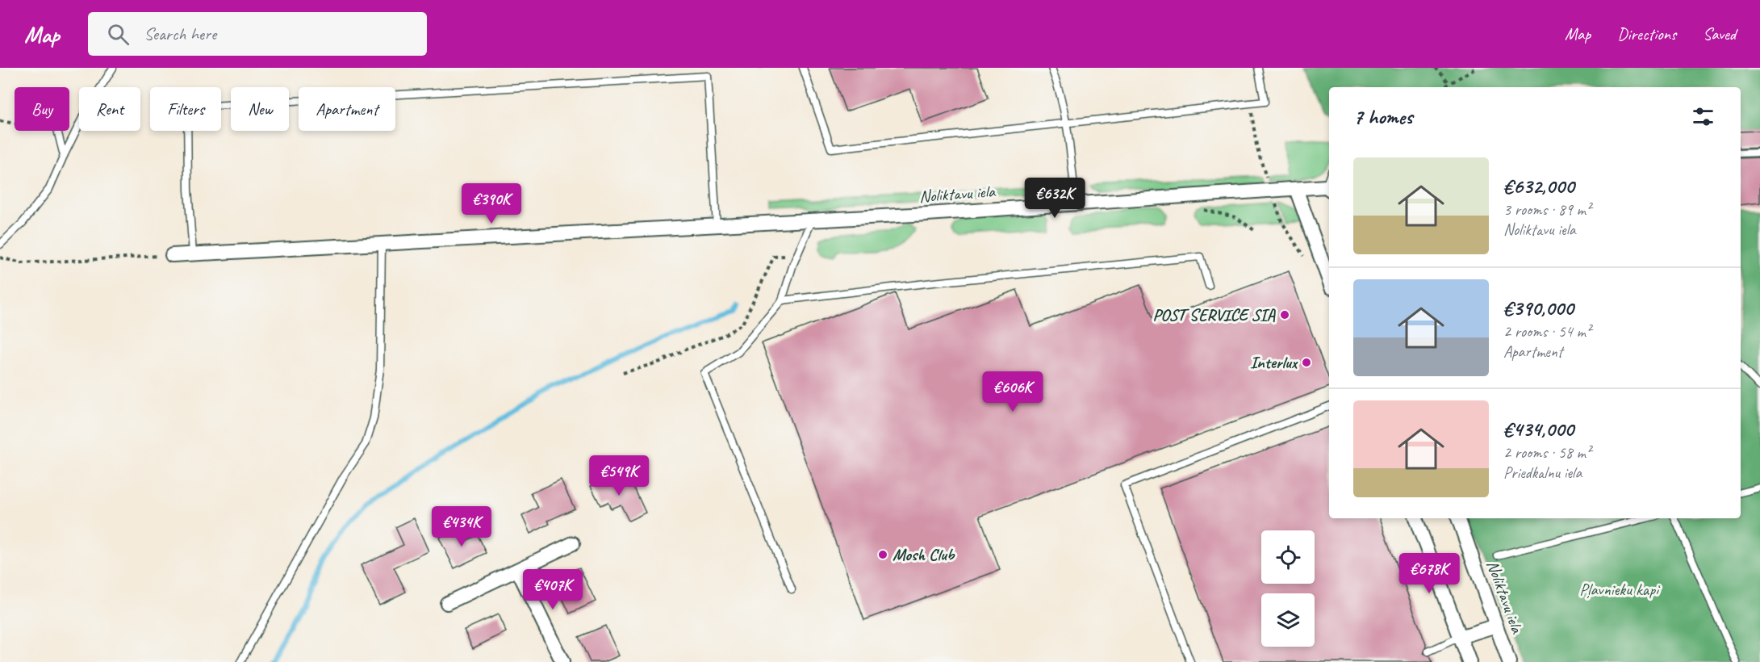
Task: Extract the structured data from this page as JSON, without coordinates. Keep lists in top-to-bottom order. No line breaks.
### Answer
{"streets":{"street":["Noliktavu iela"]},"parks":["Pļavnieku kapi"],"places":["POST SERVICE SIA","Interlux","Mosh Club"],"page":{"header":"Map","search":"Search here","nav":["Map","Directions","Saved"],"chip":["Buy","Rent","Filters","New","Apartment"],"heading":"7 homes","list":[{"name":"€632,000","note":"3 rooms · 89 m² · Noliktavu iela"},{"name":"€390,000","note":"2 rooms · 54 m² · Apartment"},{"name":"€434,000","note":"2 rooms · 58 m² · Priedkalnu iela"}],"price":["€632K","€390K","€606K","€549K","€434K","€678K","€407K"]}}
